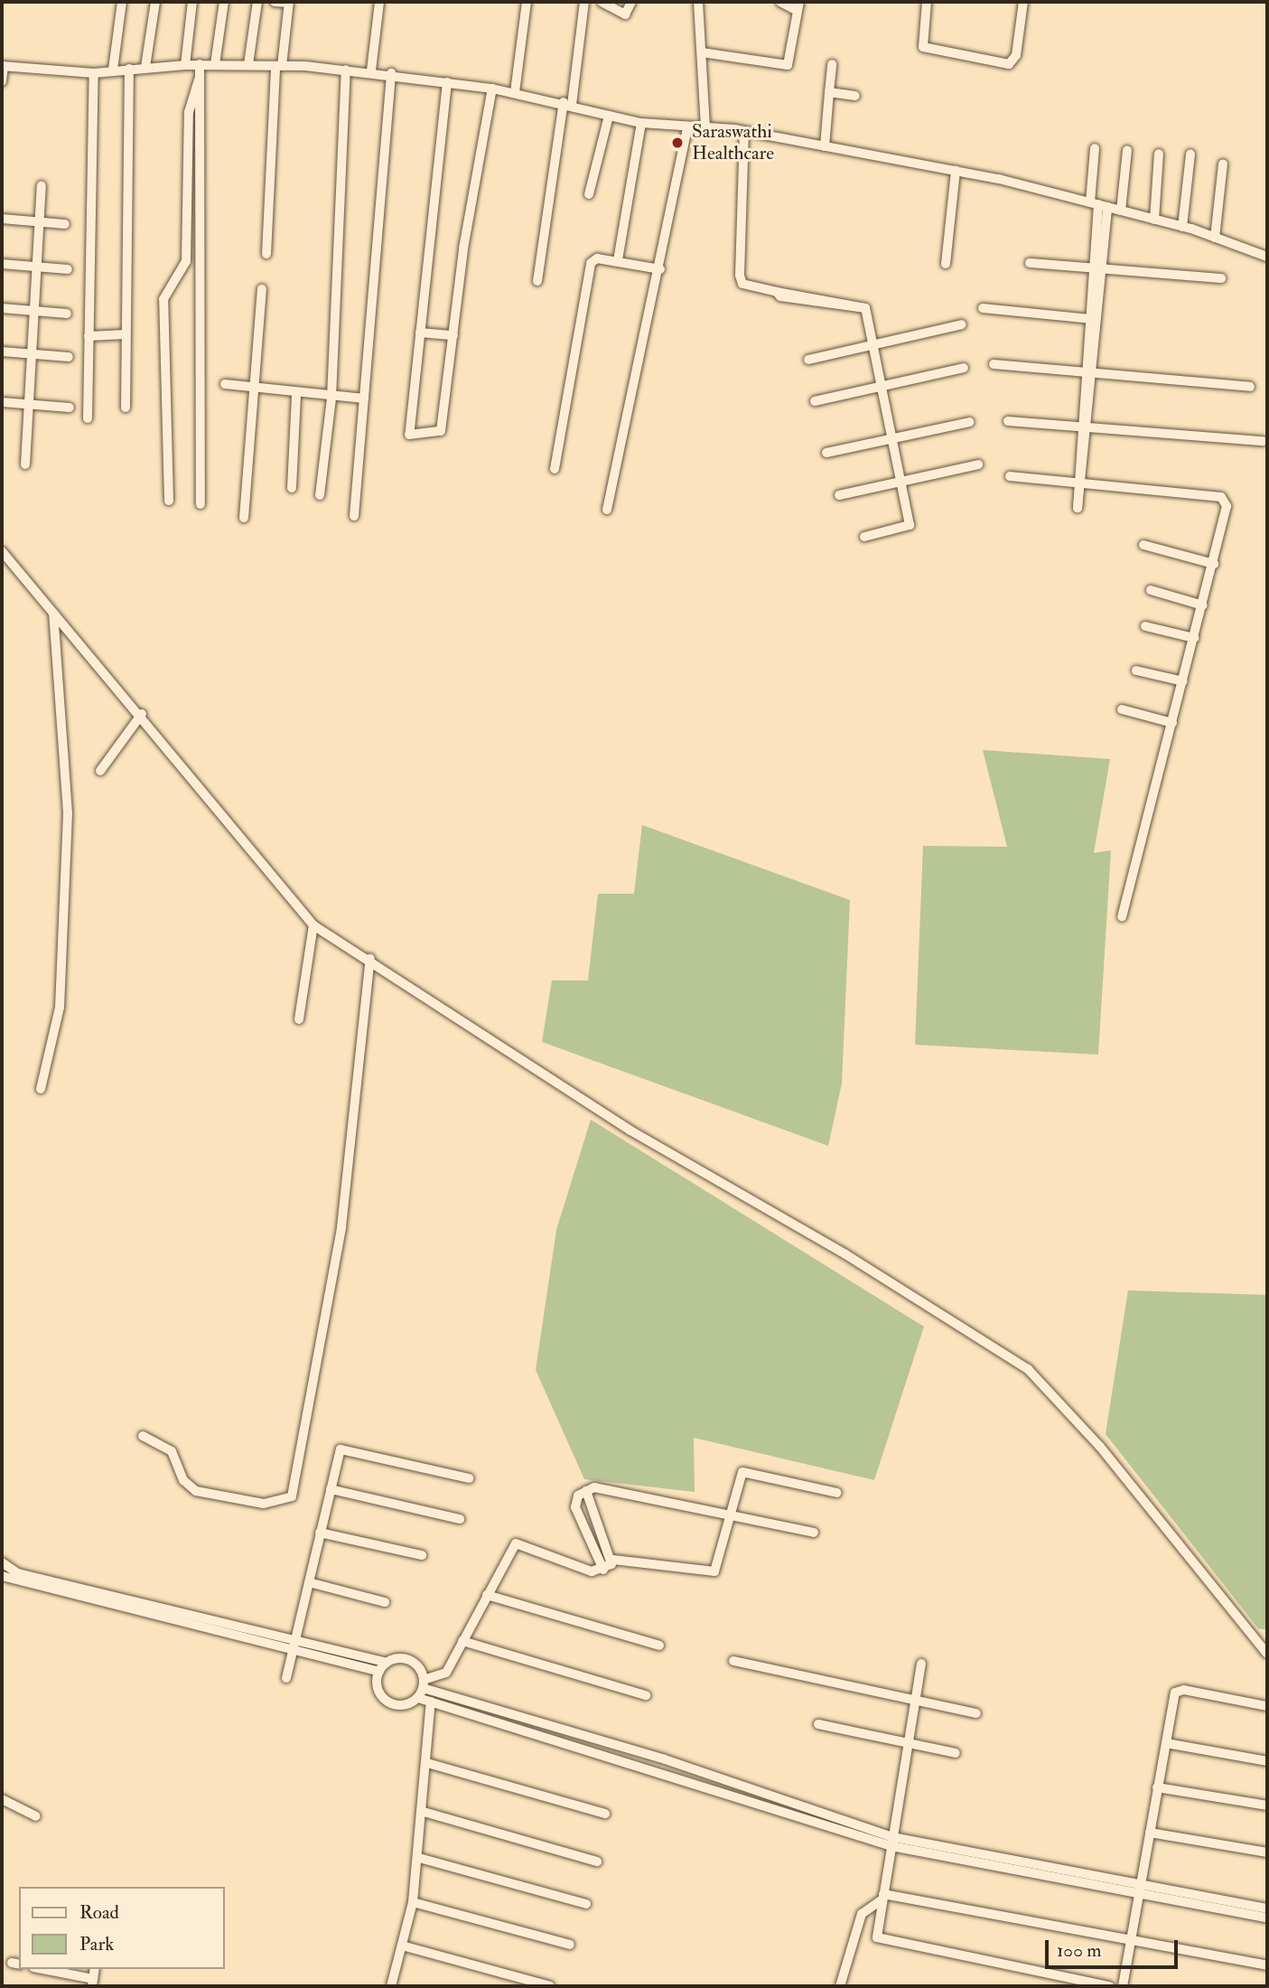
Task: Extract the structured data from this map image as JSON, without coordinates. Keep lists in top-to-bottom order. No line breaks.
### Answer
{"places":["Saraswathi Healthcare"],"legend":["Road","Park"],"scale_bar":"100 m"}
